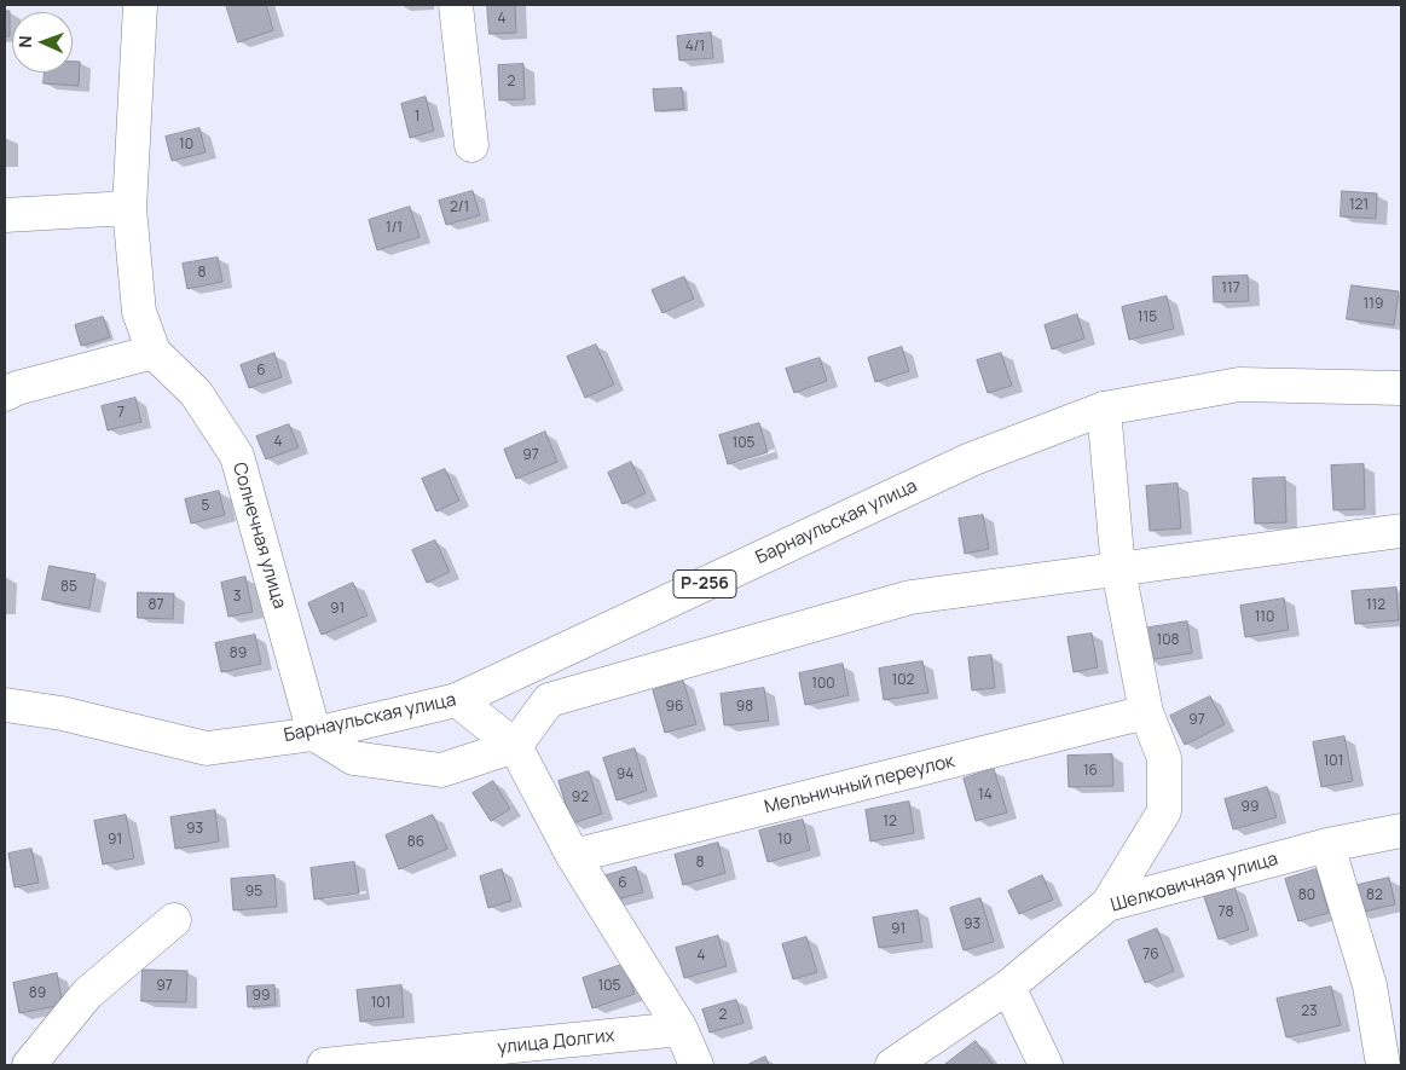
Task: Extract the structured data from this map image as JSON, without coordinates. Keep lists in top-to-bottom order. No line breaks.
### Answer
{"streets":{"street":["Барнаульская улица","Солнечная улица","Р-256","Мельничный переулок","Шелковичная улица","улица Долгих"]},"crossings":[["Барнаульская улица","Солнечная улица"]],"house_numbers":["4","4/1","2","1","10","121","2/1","1/1","8","117","119","115","6","7","4","105","97","5","85","3","87","112","91","110","108","89","102","100","96","98","97","101","16","94","14","92","99","12","93","91","10","86","8","6","95","80","82","78","93","91","76","4","97","105","89","99","101","23","2"],"north":"left"}
